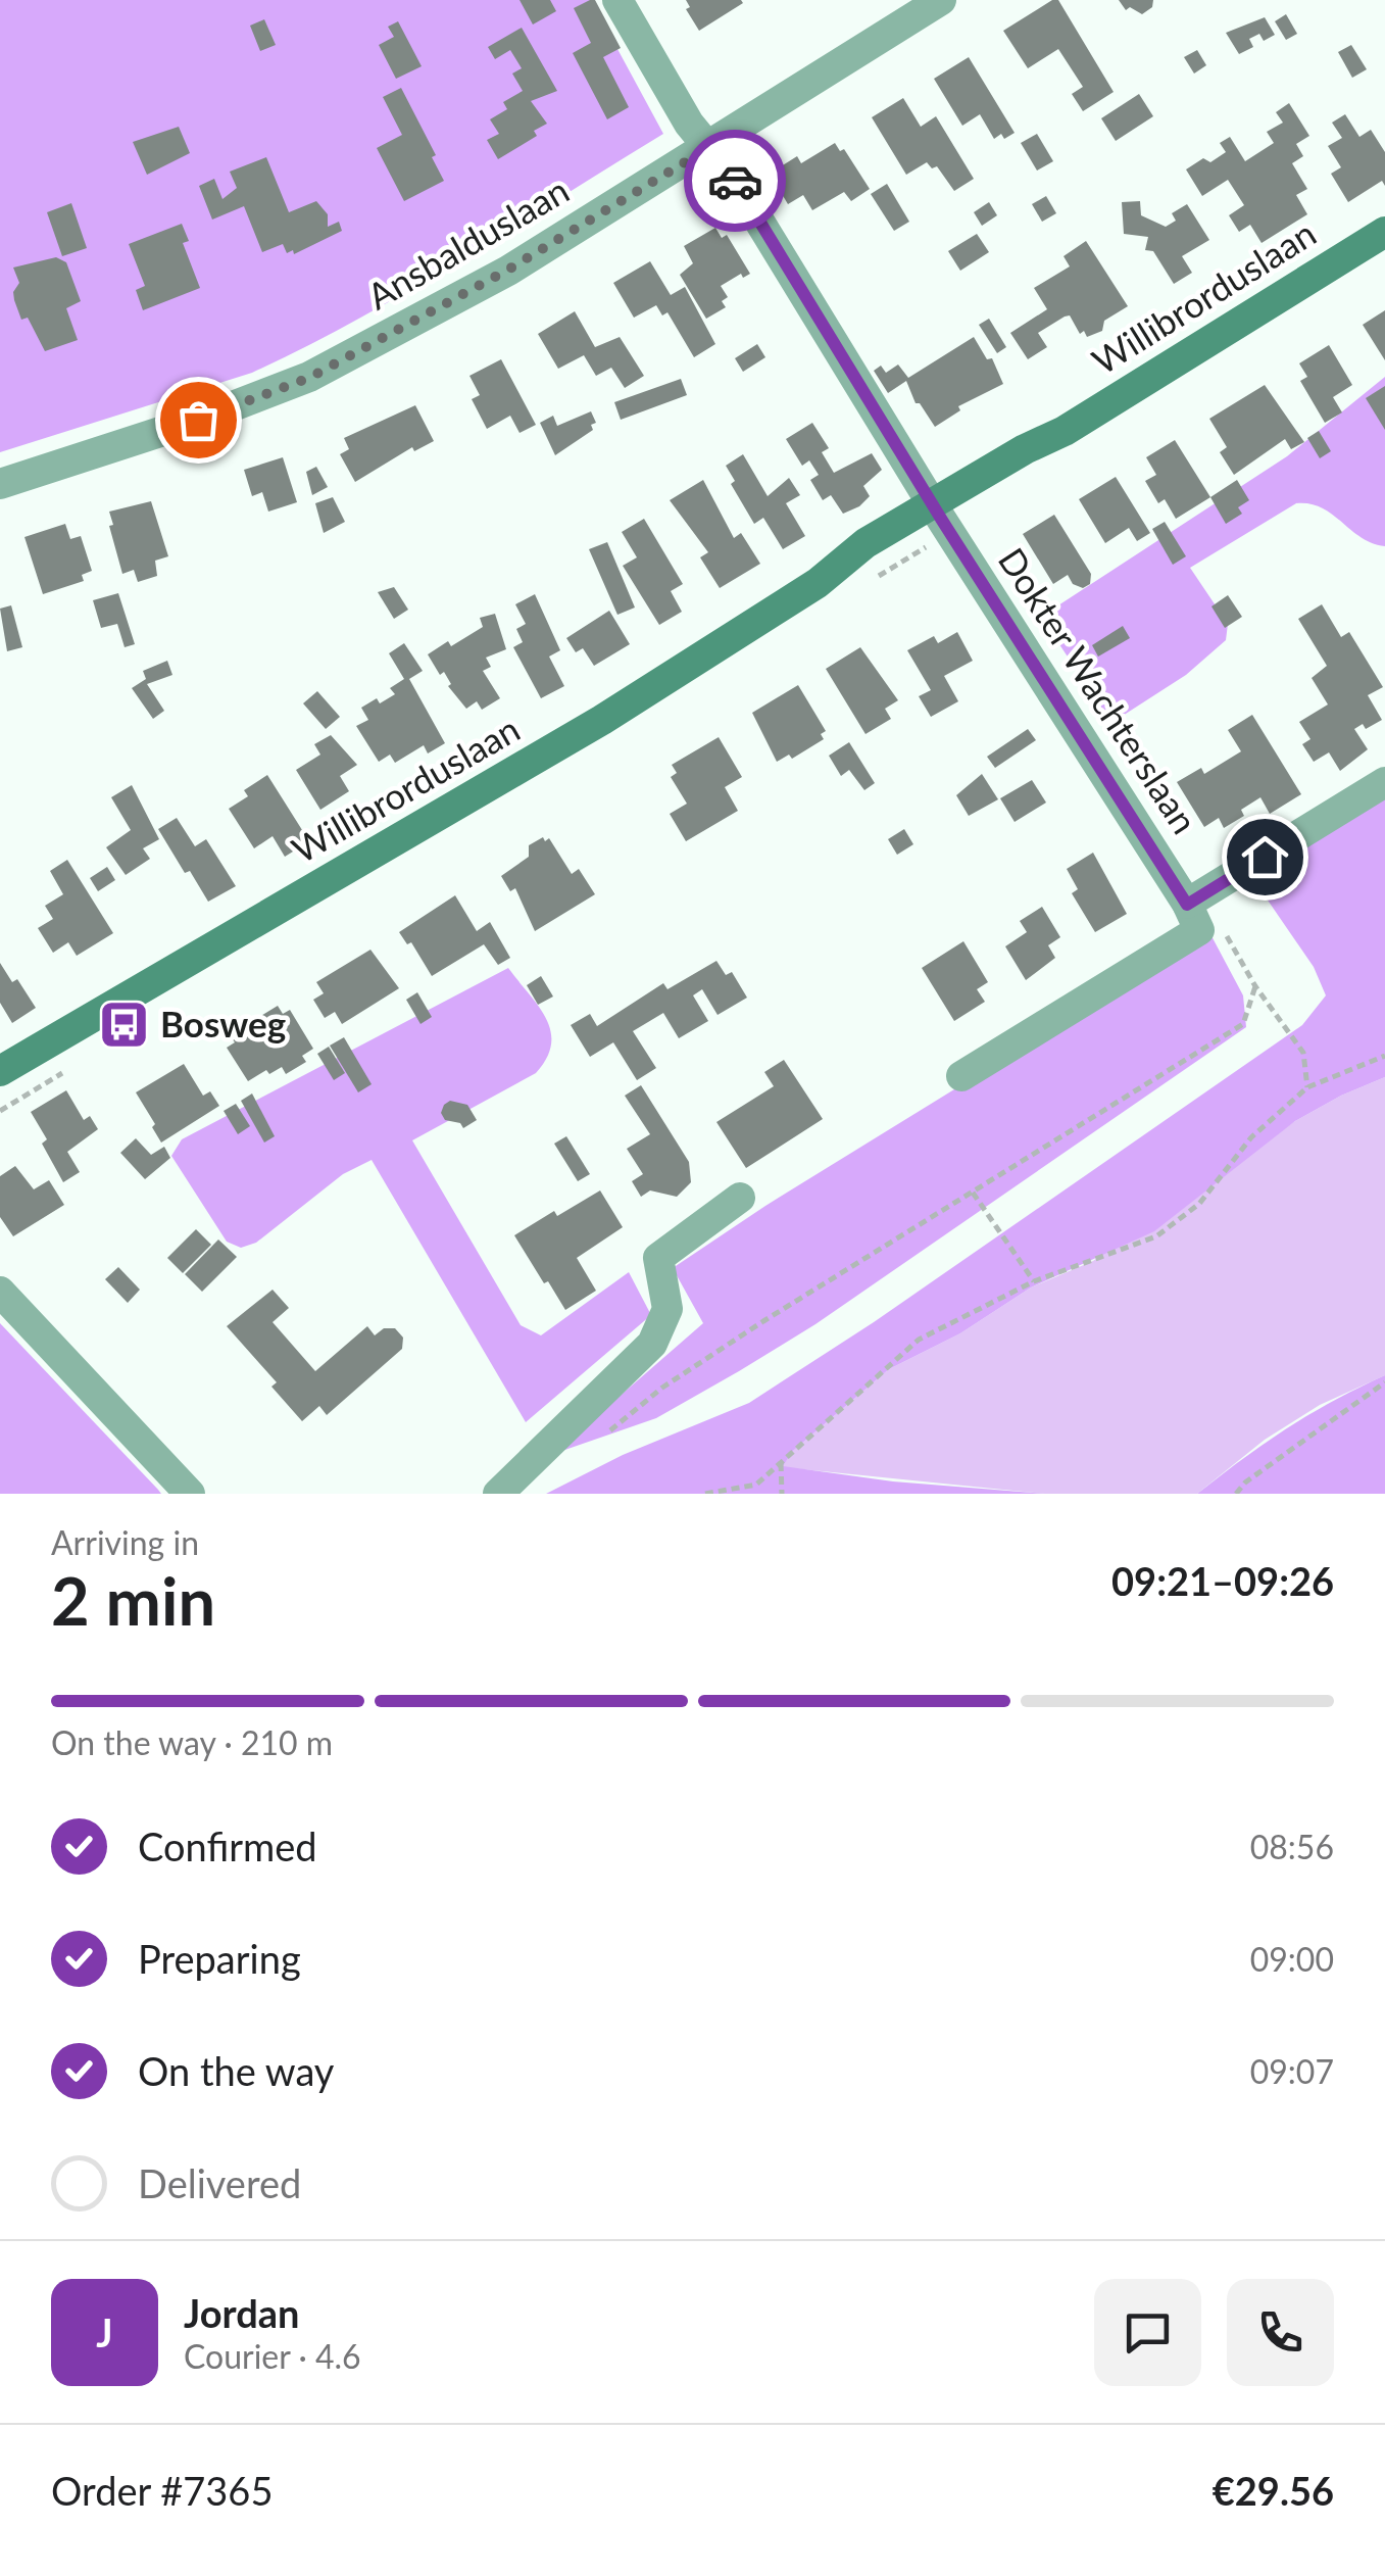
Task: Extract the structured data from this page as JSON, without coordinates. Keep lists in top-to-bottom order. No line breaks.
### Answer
{"streets":{"main road":["Willibrorduslaan"],"street":["Ansbalduslaan","Dokter Wachterslaan"]},"crossings":[["Ansbalduslaan","Dokter Wachterslaan"],["Willibrorduslaan","Dokter Wachterslaan"]],"places":{"bus stop":["Bosweg"]},"page":{"heading":["2 min","Arriving in","09:21–09:26"],"panel":["Jordan","Courier · 4.6","Order #7365","€29.56"],"bar":"On the way · 210 m","list":[["Confirmed","08:56"],["Preparing","09:00"],["On the way","09:07"],"Delivered"],"round":"J"}}
